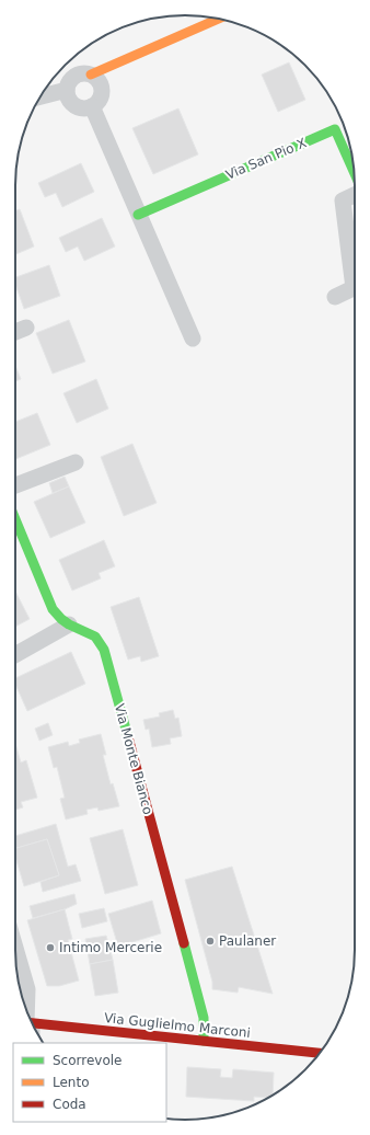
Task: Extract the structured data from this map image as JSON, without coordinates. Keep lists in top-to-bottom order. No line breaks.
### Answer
{"streets":{"street":["Via San Pio X","Via Monte Bianco","Via Guglielmo Marconi"]},"crossings":[["Via Monte Bianco","Via Guglielmo Marconi"]],"places":["Paulaner","Intimo Mercerie"],"legend":["Scorrevole","Lento","Coda"]}
